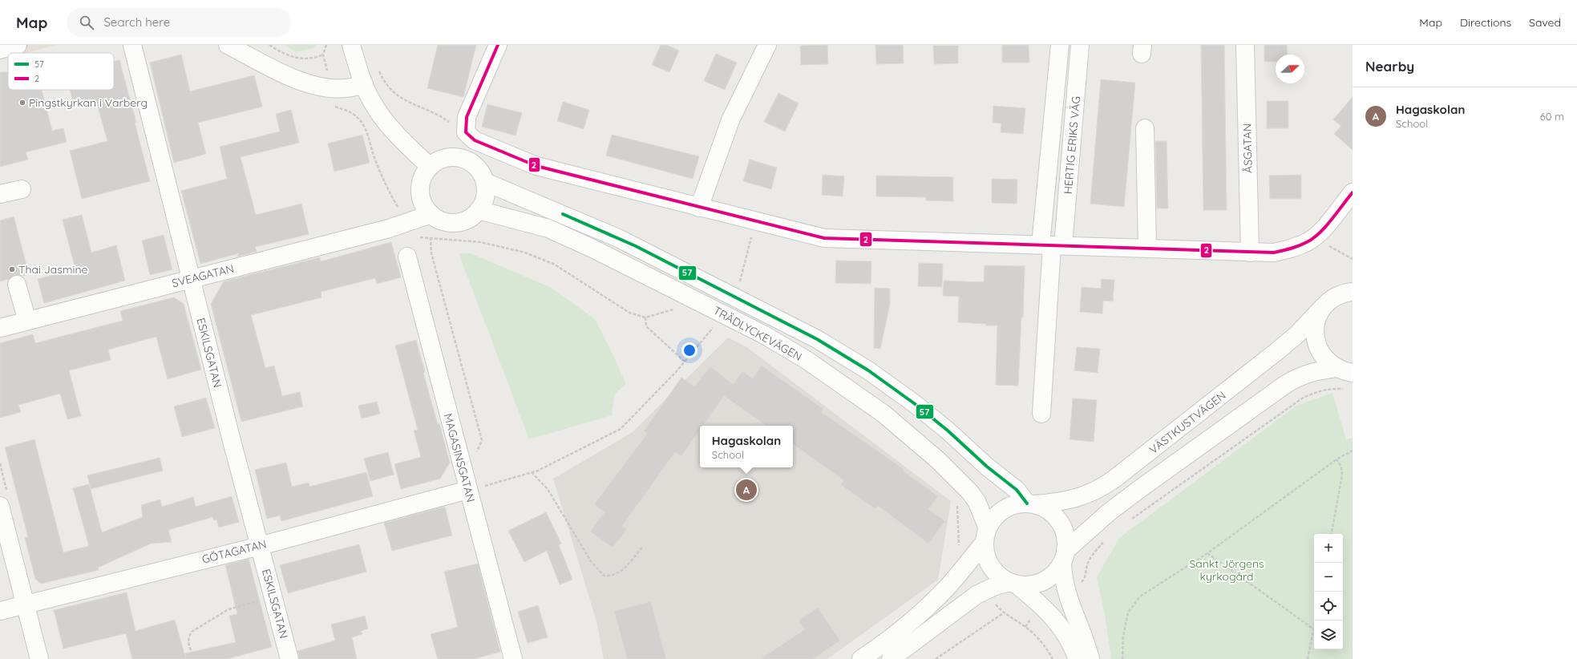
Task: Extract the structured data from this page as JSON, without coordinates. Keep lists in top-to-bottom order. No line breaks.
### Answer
{"streets":{"street":["HERTIG ERIKS VÄG","ÅSGATAN","SVEAGATAN","TRÄDLYCKEVÄGEN","ESKILSGATAN","VÄSTKUSTVÄGEN","MAGASINSGATAN","GÖTAGATAN"]},"crossings":[["SVEAGATAN","ESKILSGATAN"],["TRÄDLYCKEVÄGEN","VÄSTKUSTVÄGEN"],["ESKILSGATAN","GÖTAGATAN"],["MAGASINSGATAN","GÖTAGATAN"]],"parks":["Sankt Jörgens kyrkogård"],"places":["Pingstkyrkan i Varberg","Thai Jasmine"],"lines":["transit line 2","transit line 57"],"legend":["57","2"],"north":"right","page":{"header":"Map","search":"Search here","nav":["Map","Directions","Saved"],"heading":"Nearby","list":[{"mark":"A","name":"Hagaskolan","note":"School","value":"60 m"}],"popup":["Hagaskolan","School"],"pins":"A","map_buttons":["+","−"]}}
